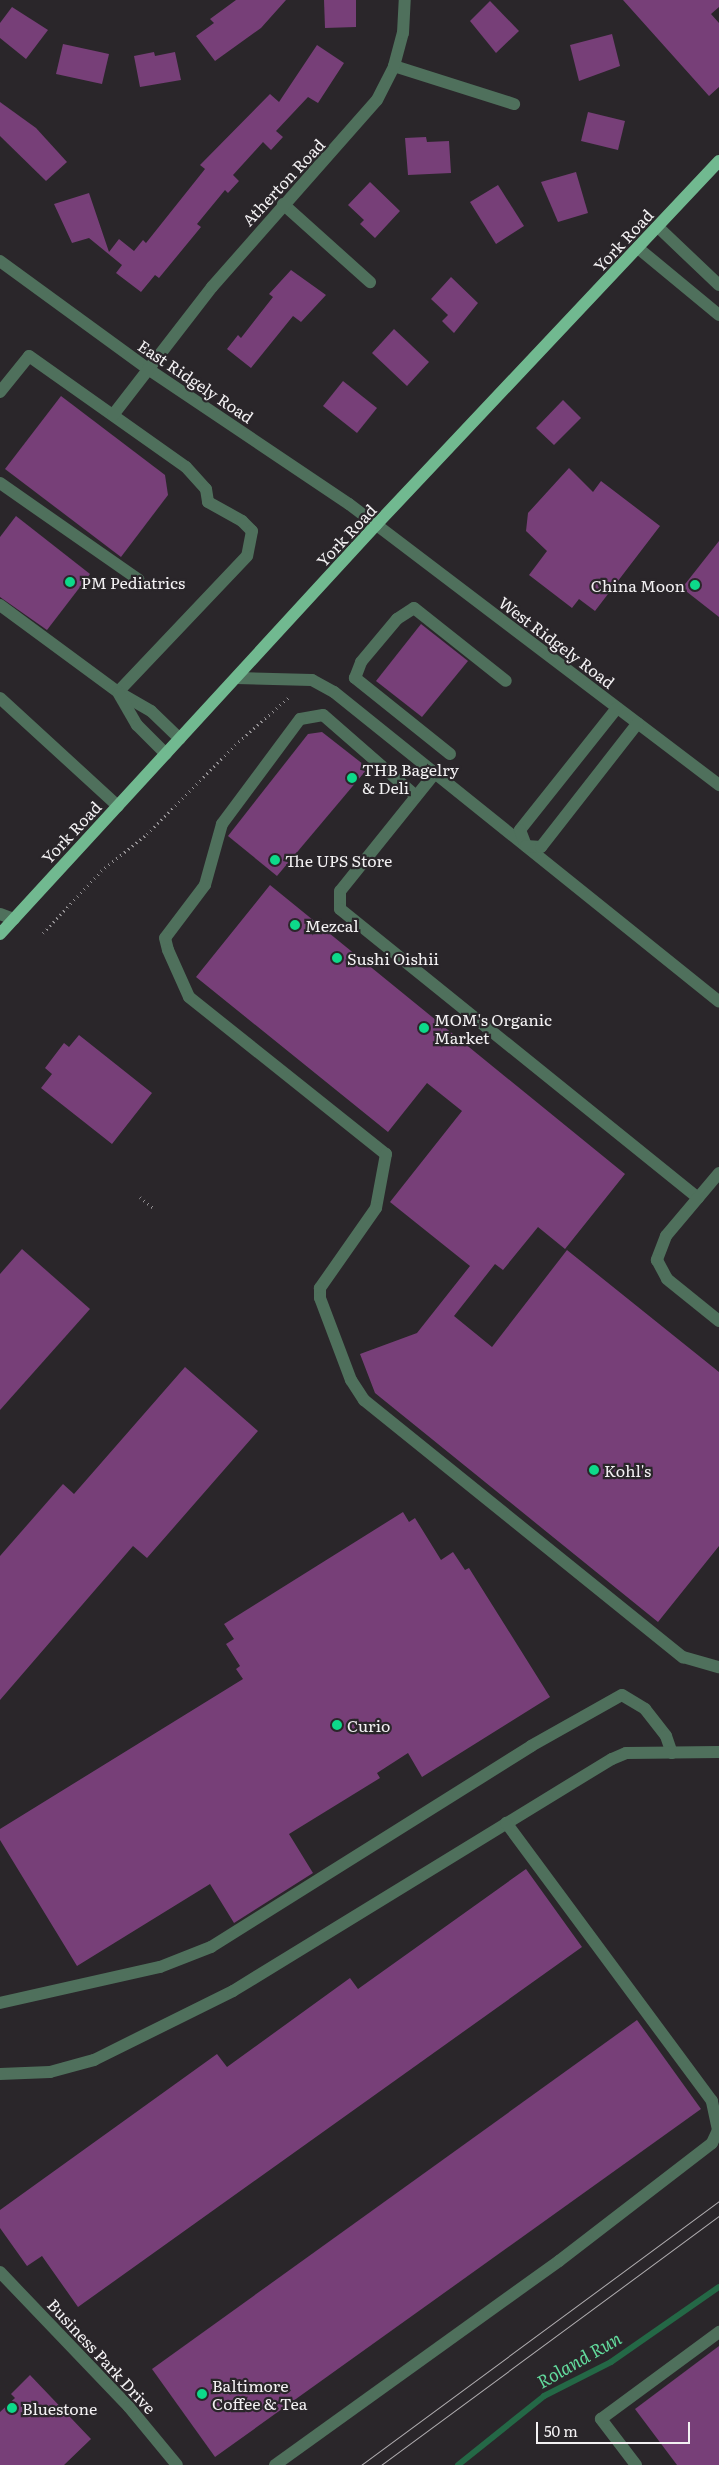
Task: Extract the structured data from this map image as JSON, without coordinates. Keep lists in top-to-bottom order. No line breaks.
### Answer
{"streets":{"main road":["York Road"],"street":["Atherton Road","East Ridgely Road","West Ridgely Road","Business Park Drive"]},"crossings":[["Atherton Road","East Ridgely Road"],["York Road","East Ridgely Road"],["York Road","West Ridgely Road"],["East Ridgely Road","West Ridgely Road"]],"water":["Roland Run"],"places":["PM Pediatrics","China Moon","THB Bagelry & Deli","The UPS Store","Mezcal","Sushi Oishii","MOM's Organic Market","Kohl's","Curio","Baltimore Coffee & Tea","Bluestone"],"scale_bar":"50 m"}
